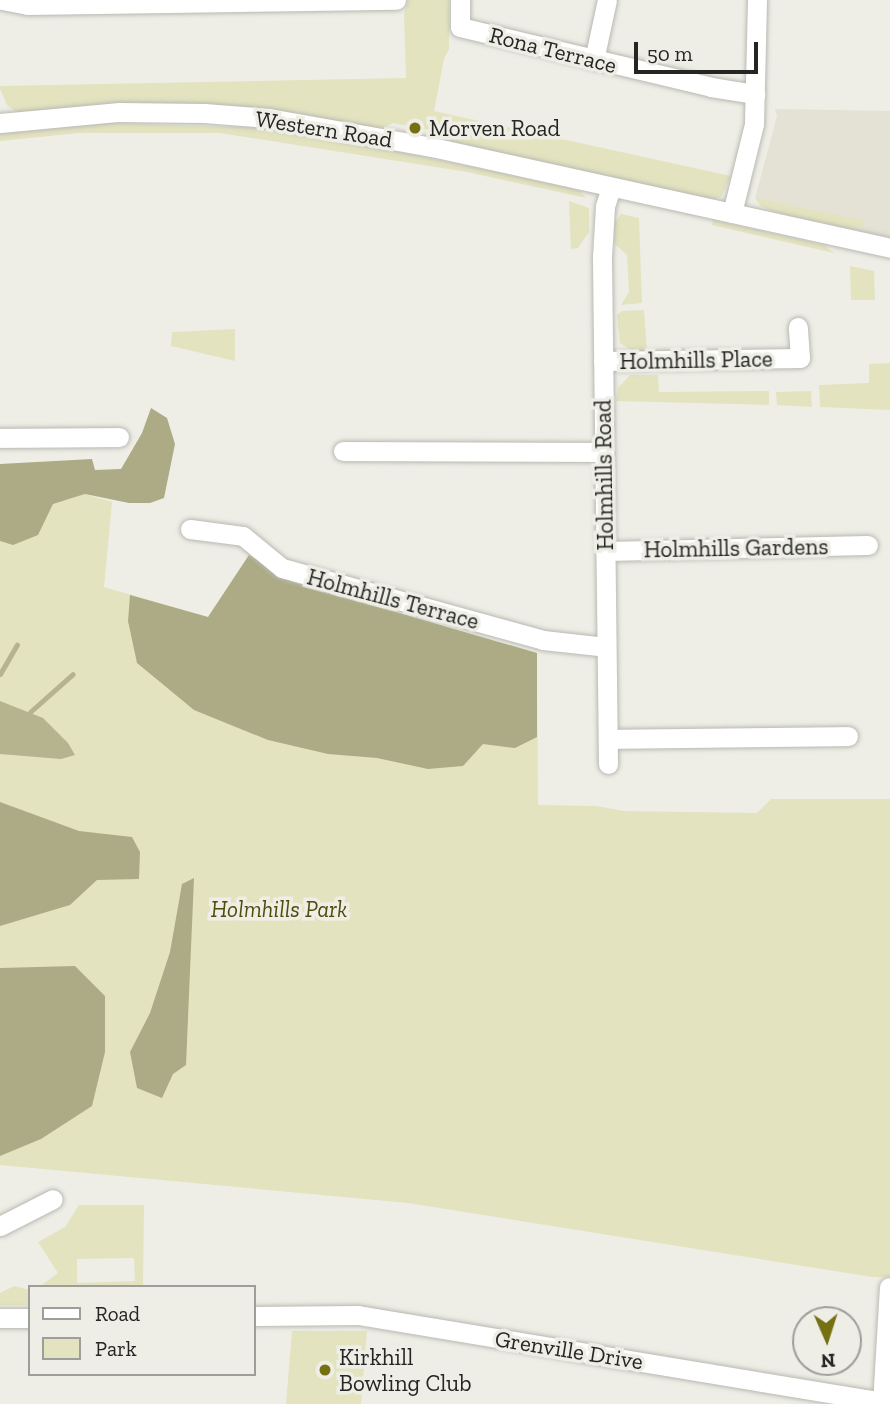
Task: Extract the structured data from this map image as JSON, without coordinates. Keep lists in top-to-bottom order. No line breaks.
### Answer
{"streets":{"street":["Rona Terrace","Western Road","Holmhills Place","Holmhills Road","Holmhills Gardens","Holmhills Terrace","Grenville Drive"]},"crossings":[["Western Road","Holmhills Road"],["Holmhills Place","Holmhills Road"],["Holmhills Road","Holmhills Gardens"],["Holmhills Road","Holmhills Terrace"]],"parks":["Holmhills Park"],"places":["Morven Road","Kirkhill Bowling Club"],"legend":["Road","Park"],"scale_bar":"50 m","north":"bottom"}
